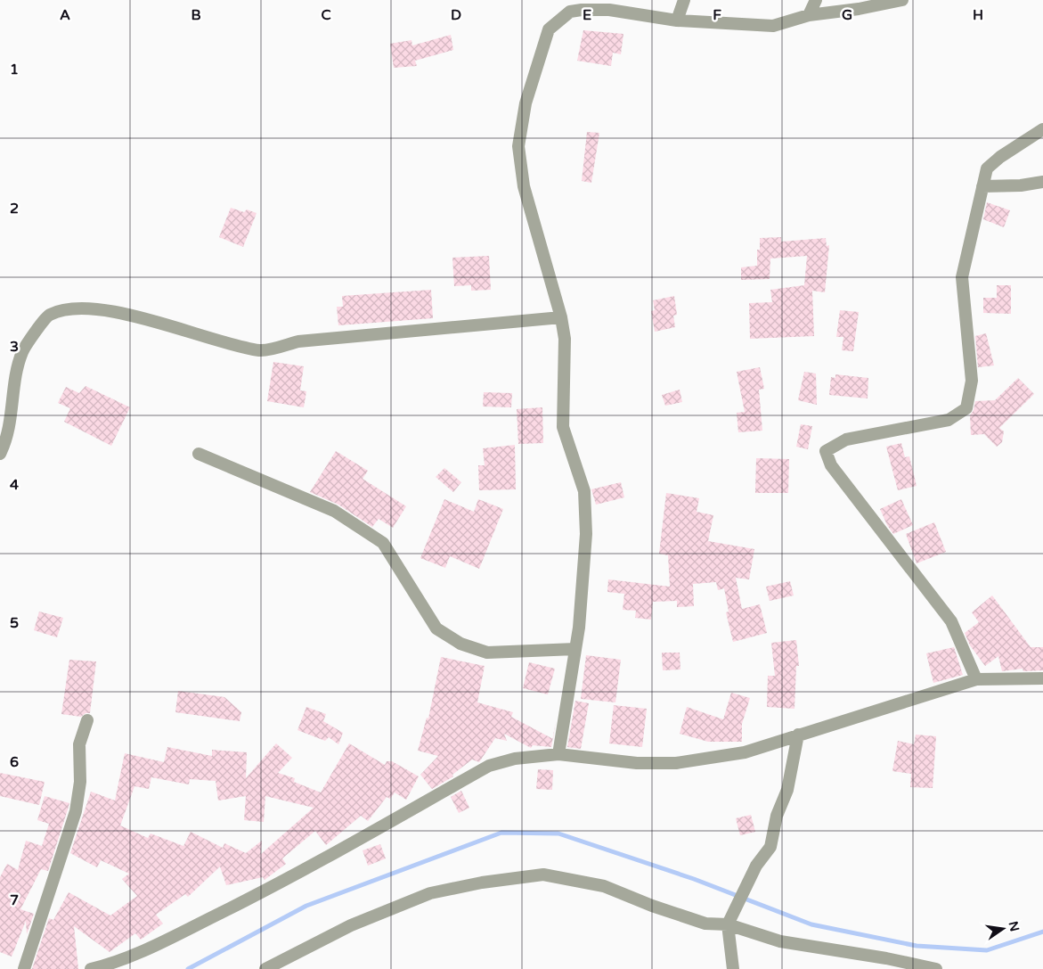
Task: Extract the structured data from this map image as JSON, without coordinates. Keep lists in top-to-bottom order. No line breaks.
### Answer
{"north":"right","grid":{"columns":["A","B","C","D","E","F","G","H"],"rows":["1","2","3","4","5","6","7"]}}
